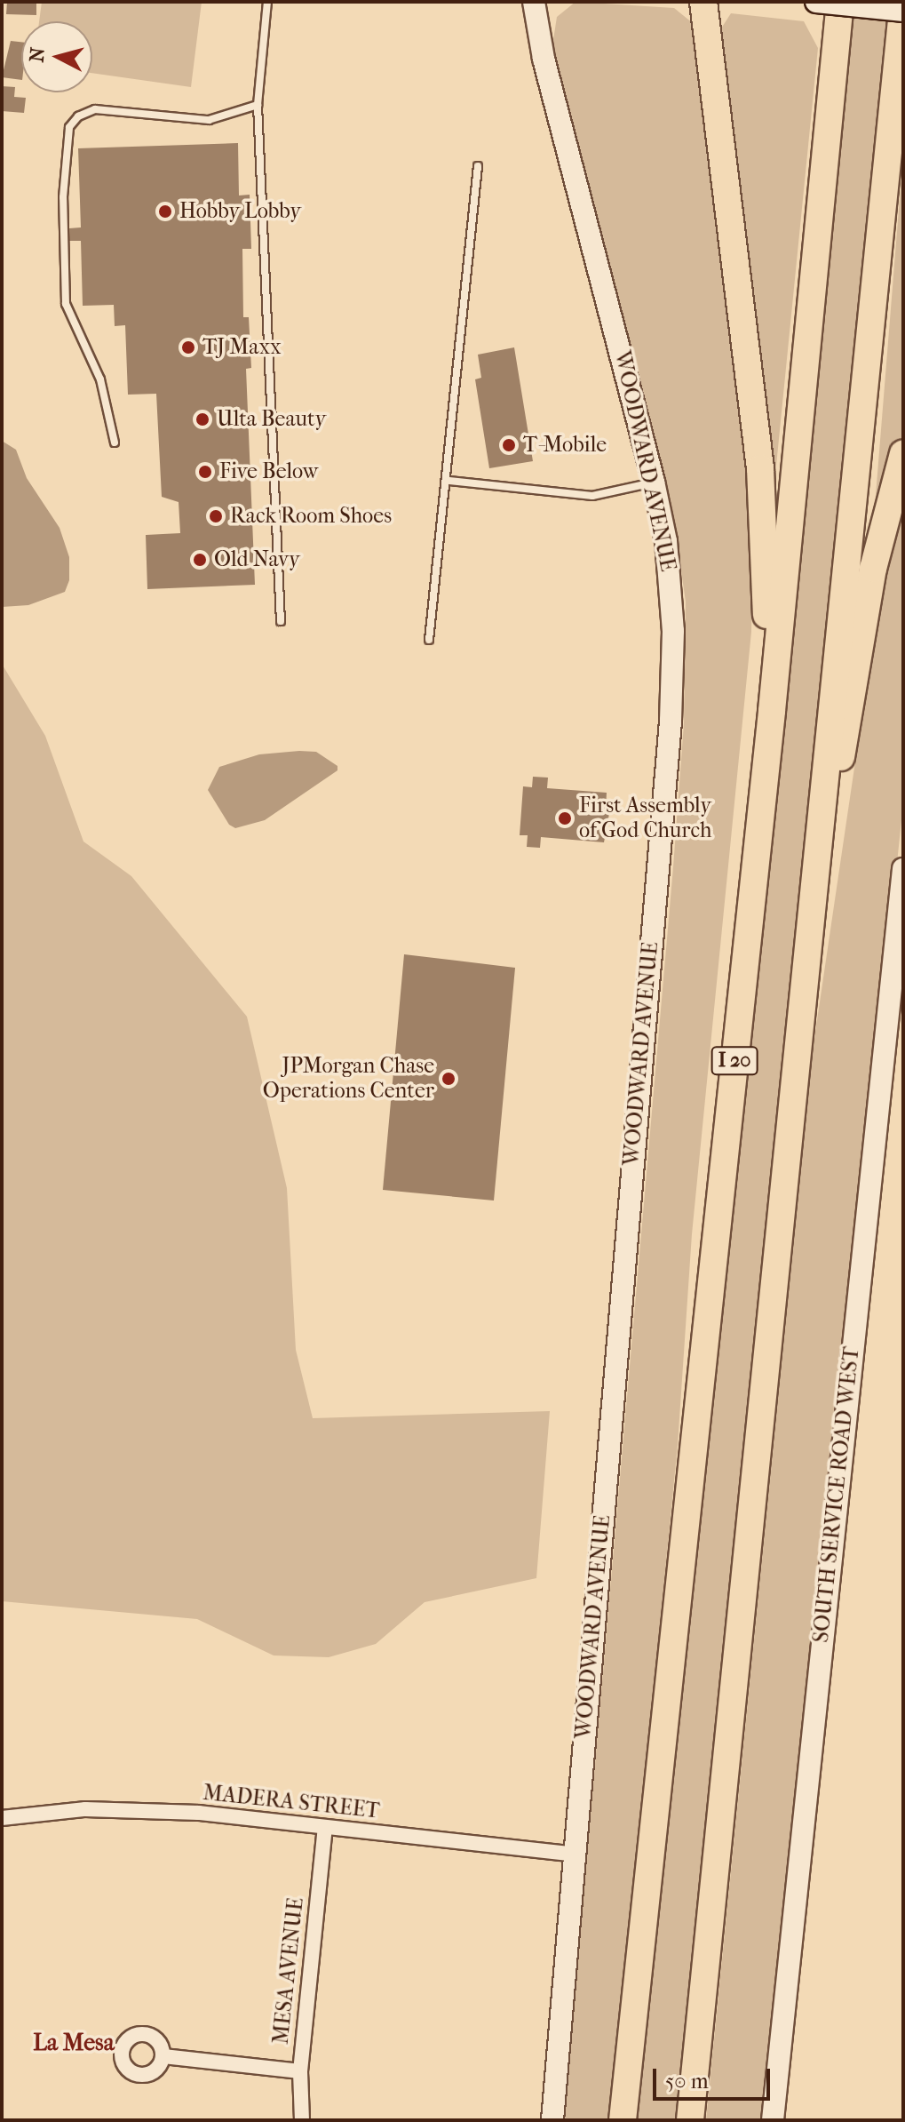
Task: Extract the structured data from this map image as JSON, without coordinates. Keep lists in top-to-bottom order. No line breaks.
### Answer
{"streets":{"highway":["I 20"],"main road":["WOODWARD AVENUE","SOUTH SERVICE ROAD WEST"],"street":["MADERA STREET","MESA AVENUE"]},"crossings":[["WOODWARD AVENUE","MADERA STREET"],["MADERA STREET","MESA AVENUE"]],"districts":["La Mesa"],"places":["Hobby Lobby","TJ Maxx","Ulta Beauty","T-Mobile","Five Below","Rack Room Shoes","Old Navy","First Assembly of God Church","JPMorgan Chase Operations Center"],"scale_bar":"50 m","north":"left"}
